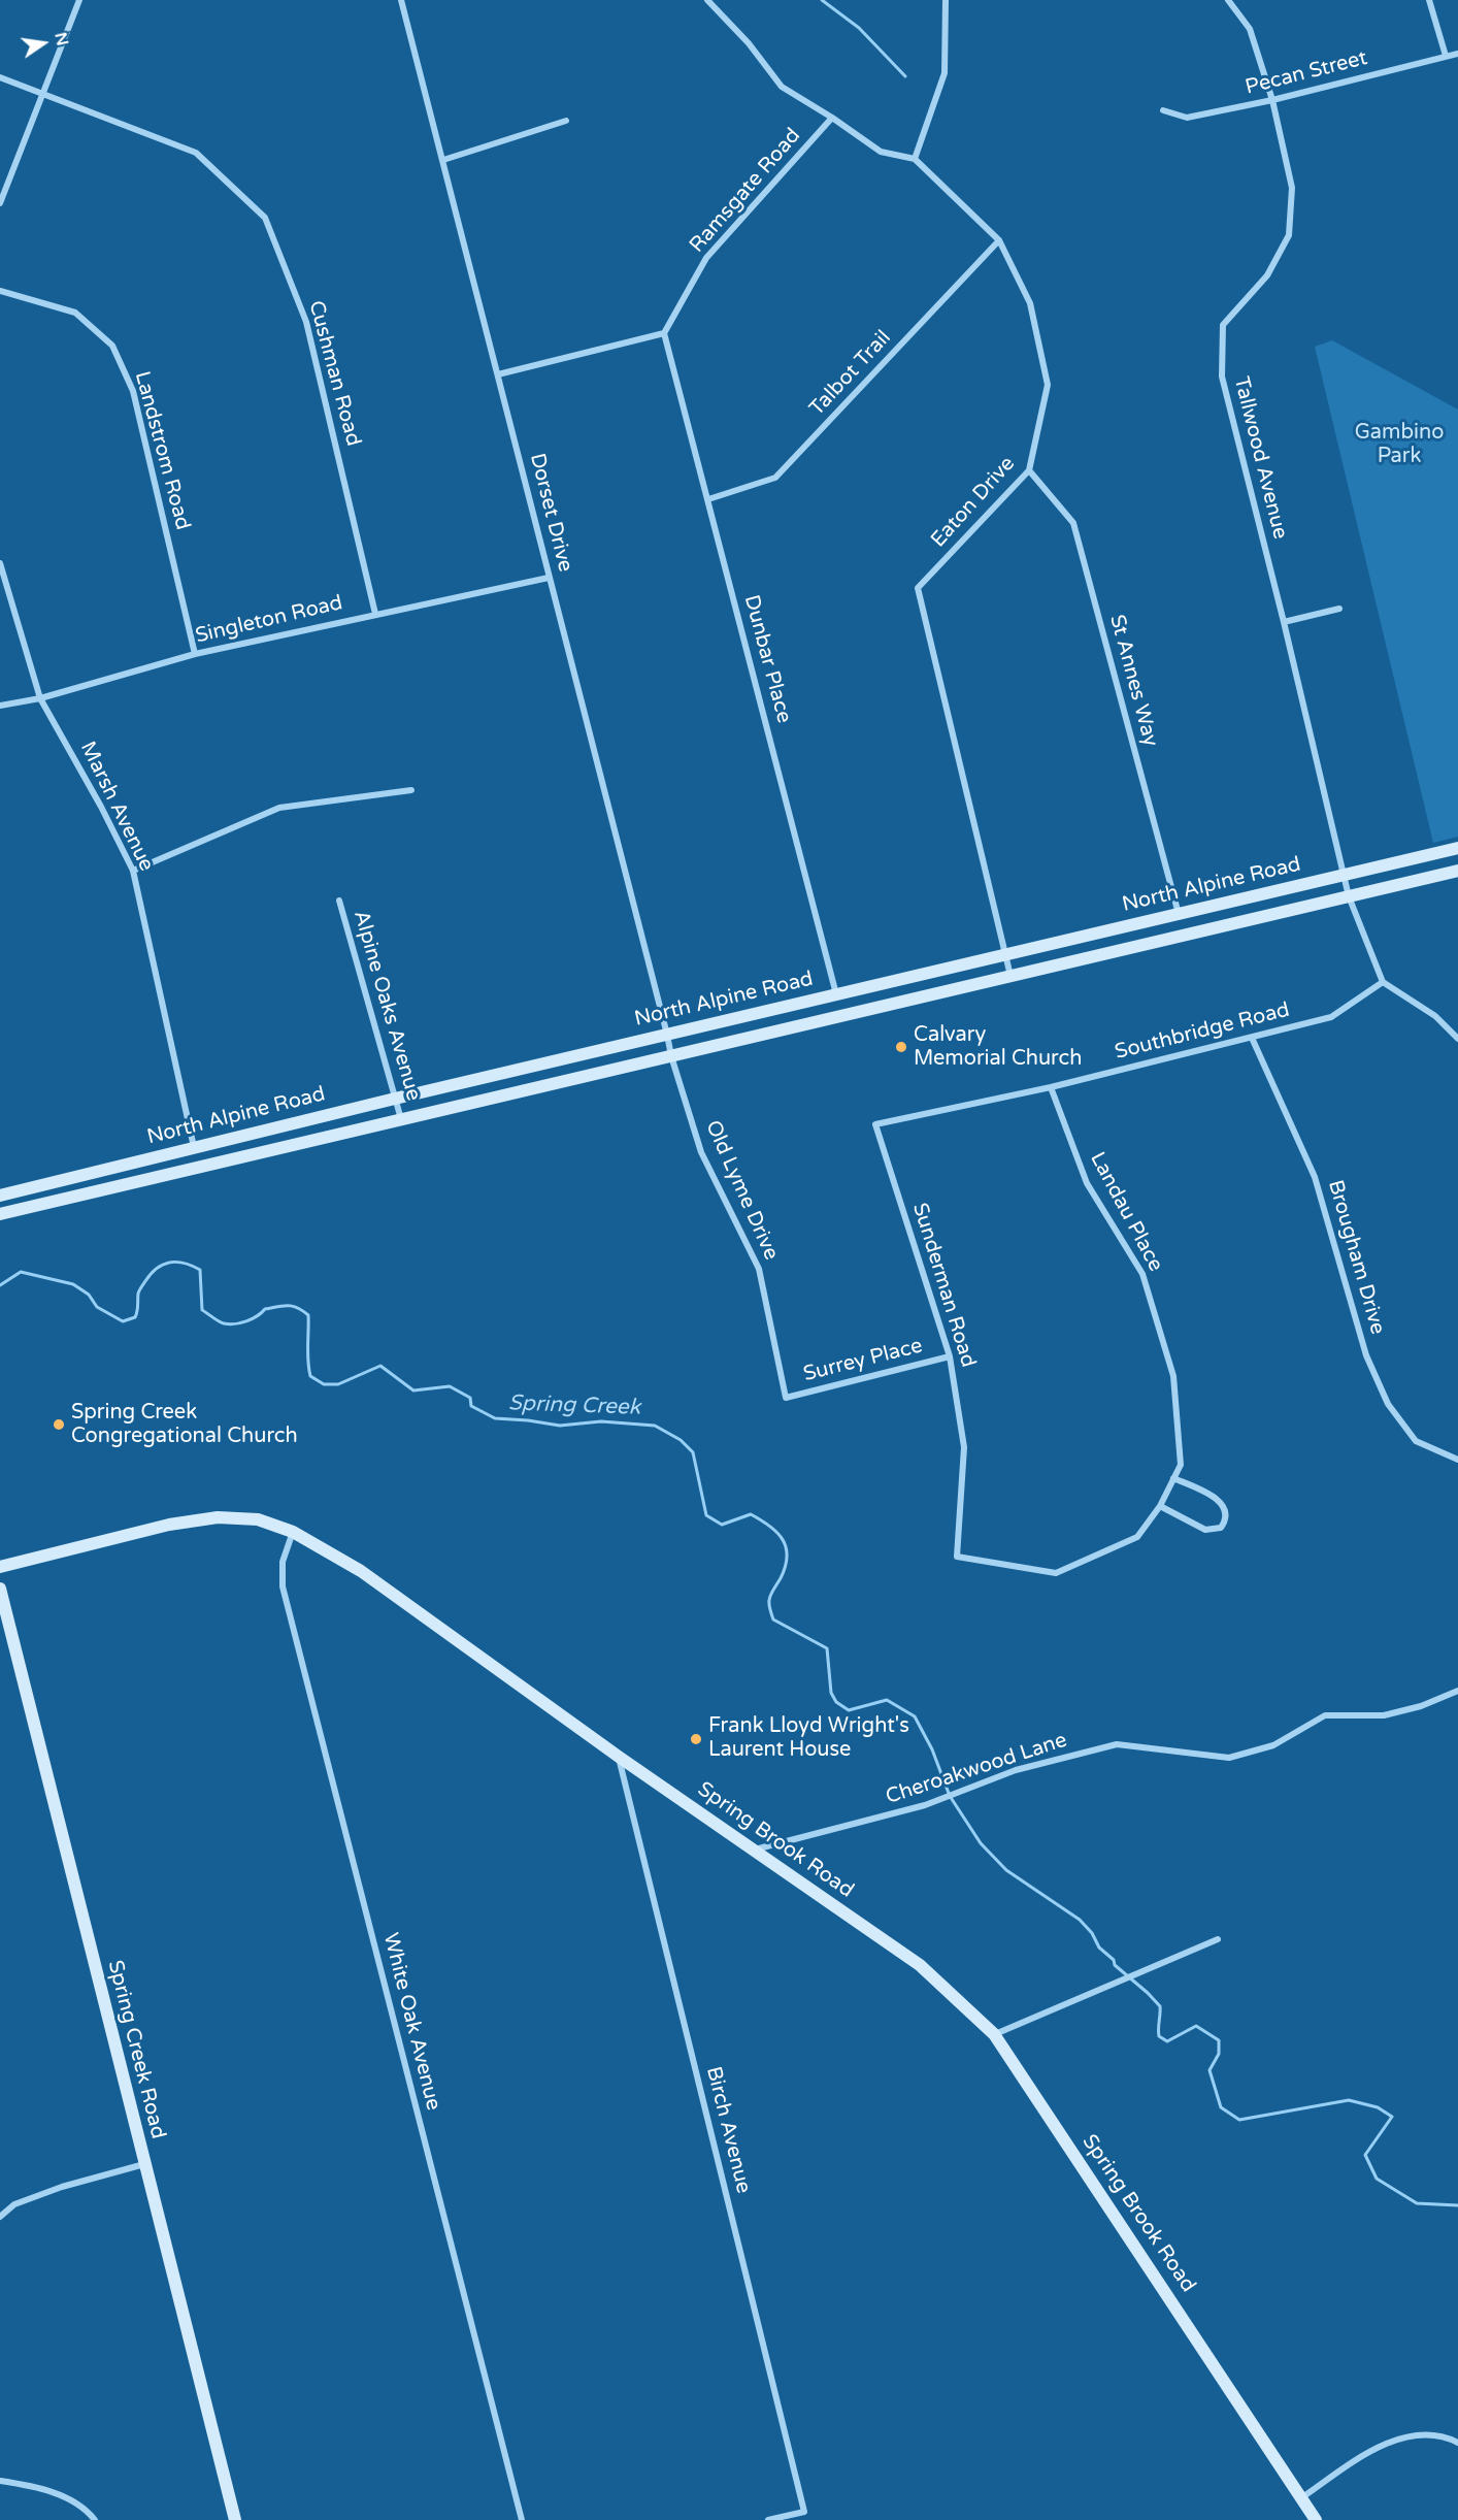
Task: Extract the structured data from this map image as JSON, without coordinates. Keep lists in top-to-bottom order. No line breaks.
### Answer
{"streets":{"main road":["North Alpine Road","Spring Brook Road","Spring Creek Road"],"street":["Pecan Street","Ramsgate Road","Cushman Road","Talbot Trail","Landstrom Road","Tallwood Avenue","Eaton Drive","Dorset Drive","Singleton Road","Dunbar Place","St Annes Way","Marsh Avenue","Alpine Oaks Avenue","Southbridge Road","Old Lyme Drive","Landau Place","Brougham Drive","Sunderman Road","Surrey Place","Cheroakwood Lane","White Oak Avenue","Birch Avenue"]},"crossings":[["Pecan Street","Tallwood Avenue"],["Ramsgate Road","Dunbar Place"],["Cushman Road","Singleton Road"],["Talbot Trail","Eaton Drive"],["Talbot Trail","Dunbar Place"],["Landstrom Road","Singleton Road"],["Tallwood Avenue","North Alpine Road"],["Tallwood Avenue","Southbridge Road"],["Eaton Drive","St Annes Way"],["Eaton Drive","North Alpine Road"],["Dorset Drive","Singleton Road"],["Dorset Drive","North Alpine Road"],["Dorset Drive","Old Lyme Drive"],["Singleton Road","Marsh Avenue"],["Dunbar Place","North Alpine Road"],["St Annes Way","North Alpine Road"],["Marsh Avenue","North Alpine Road"],["North Alpine Road","Alpine Oaks Avenue"],["North Alpine Road","Old Lyme Drive"],["Southbridge Road","Landau Place"],["Southbridge Road","Brougham Drive"],["Southbridge Road","Sunderman Road"],["Old Lyme Drive","Surrey Place"],["Landau Place","Sunderman Road"],["Sunderman Road","Surrey Place"],["Cheroakwood Lane","Spring Brook Road"],["Spring Brook Road","White Oak Avenue"],["Spring Brook Road","Birch Avenue"]],"water":["Spring Creek"],"parks":["Gambino Park"],"places":["Calvary Memorial Church","Spring Creek Congregational Church","Frank Lloyd Wright's Laurent House"],"north":"right"}
